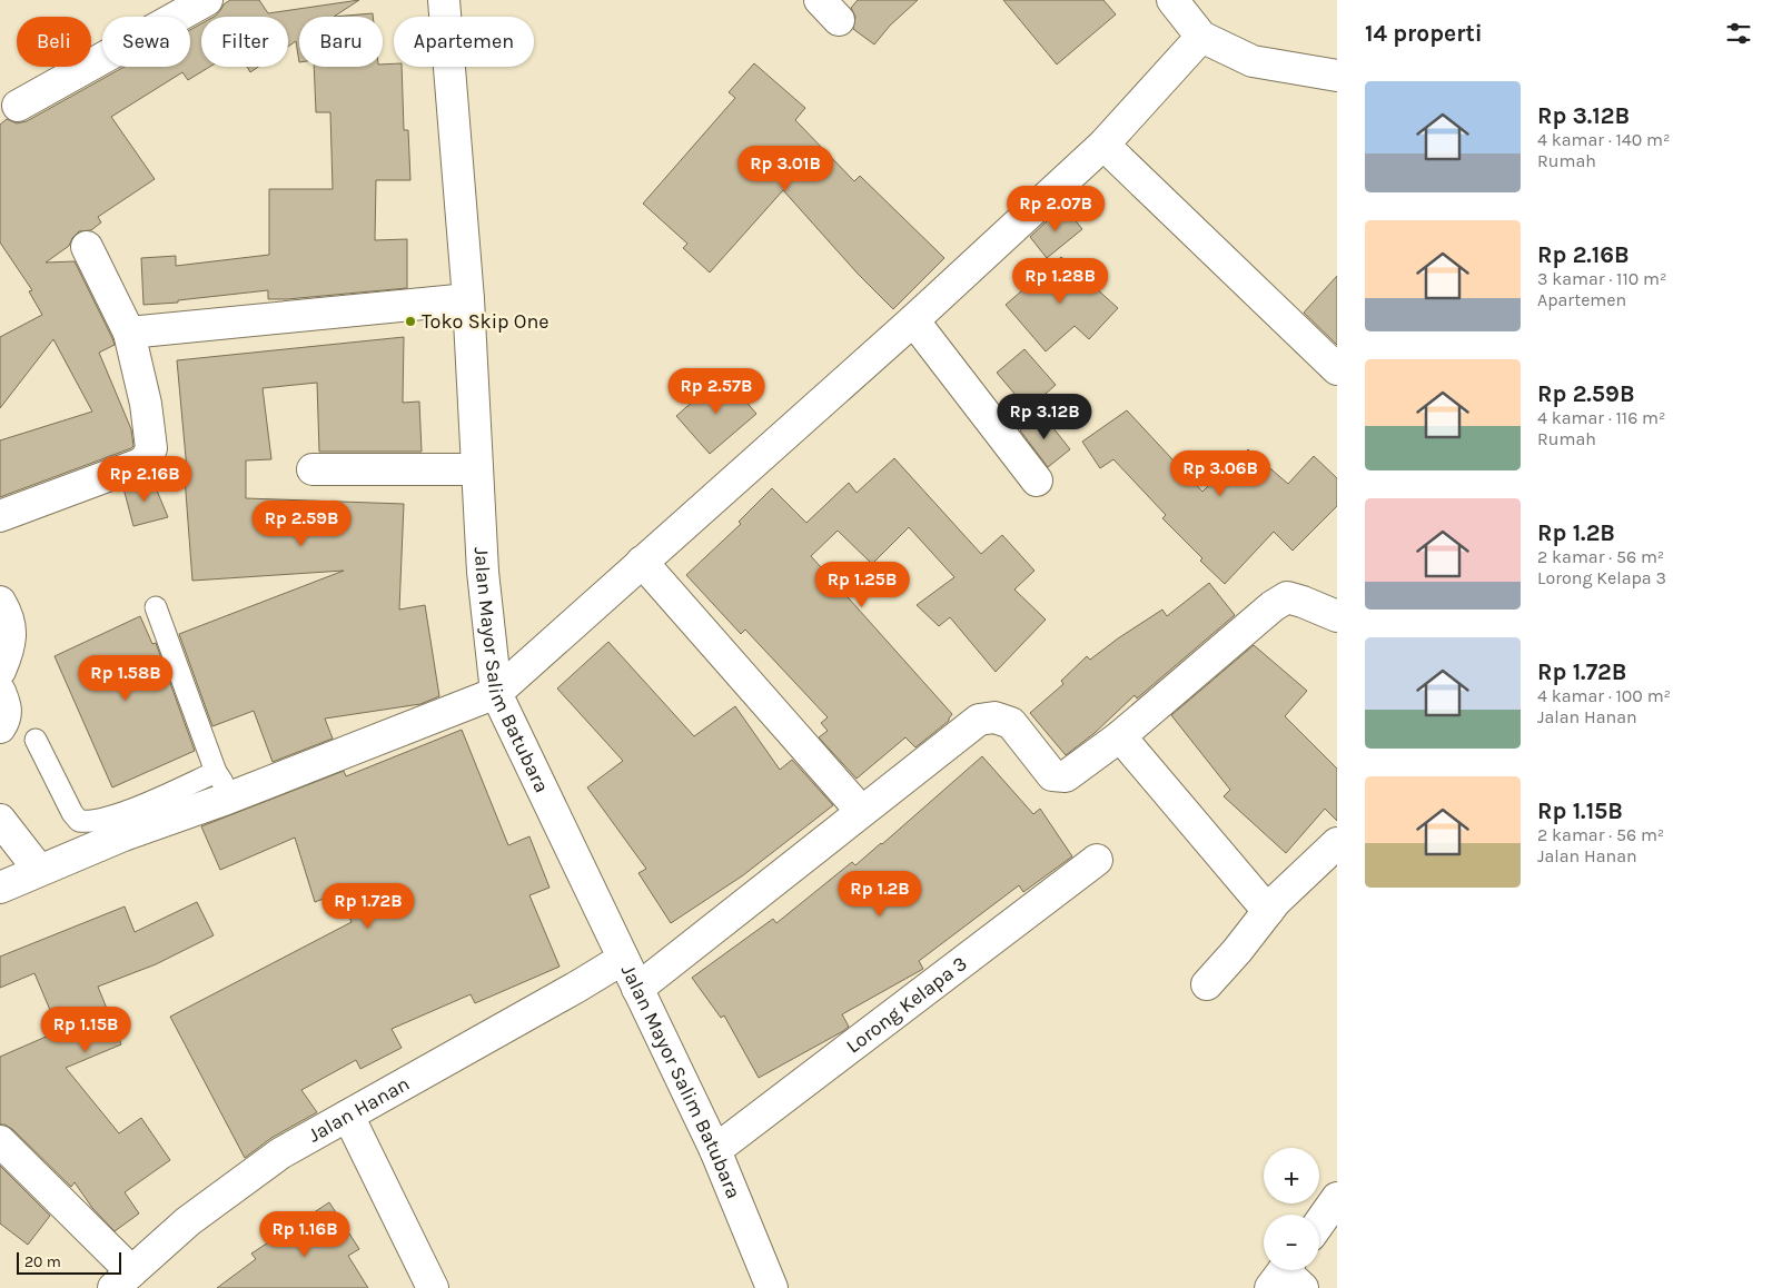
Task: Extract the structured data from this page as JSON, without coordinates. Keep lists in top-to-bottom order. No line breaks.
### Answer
{"streets":{"street":["Jalan Mayor Salim Batubara","Lorong Kelapa 3","Jalan Hanan"]},"crossings":[["Jalan Mayor Salim Batubara","Lorong Kelapa 3"],["Jalan Mayor Salim Batubara","Jalan Hanan"]],"places":["Toko Skip One"],"scale_bar":"20 m","page":{"heading":"14 properti","chip":["Beli","Sewa","Filter","Baru","Apartemen"],"list":[{"name":"Rp 3.12B","note":"4 kamar · 140 m² · Rumah"},{"name":"Rp 2.16B","note":"3 kamar · 110 m² · Apartemen"},{"name":"Rp 2.59B","note":"4 kamar · 116 m² · Rumah"},{"name":"Rp 1.2B","note":"2 kamar · 56 m² · Lorong Kelapa 3"},{"name":"Rp 1.72B","note":"4 kamar · 100 m² · Jalan Hanan"},{"name":"Rp 1.15B","note":"2 kamar · 56 m² · Jalan Hanan"}],"price":["Rp 3.01B","Rp 2.07B","Rp 1.28B","Rp 2.57B","Rp 3.12B","Rp 3.06B","Rp 2.16B","Rp 2.59B","Rp 1.25B","Rp 1.58B","Rp 1.2B","Rp 1.72B","Rp 1.15B","Rp 1.16B"],"map_buttons":["+","−"],"scale":"20 m"}}
